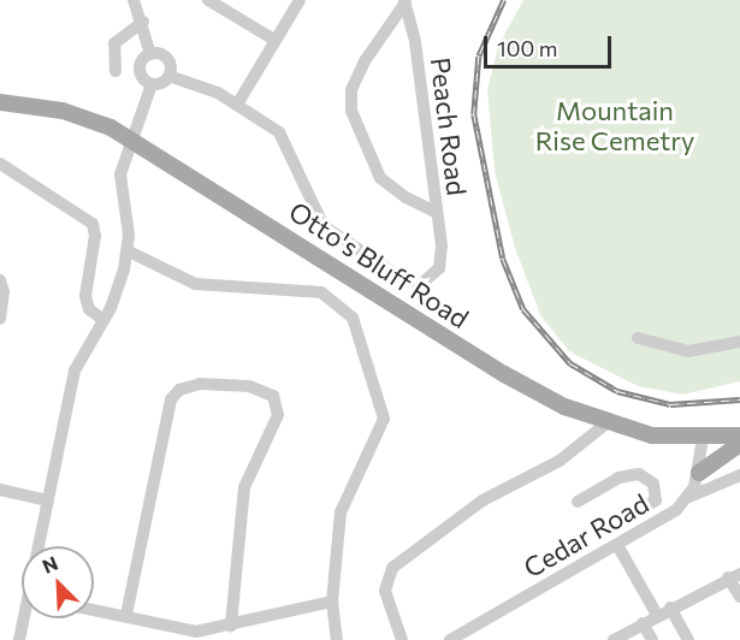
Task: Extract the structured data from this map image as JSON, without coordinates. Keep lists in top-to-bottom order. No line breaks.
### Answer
{"streets":{"main road":["Otto's Bluff Road"],"street":["Peach Road","Cedar Road"]},"crossings":[["Otto's Bluff Road","Cedar Road"]],"parks":["Mountain Rise Cemetry"],"scale_bar":"100 m","north":"top left"}
